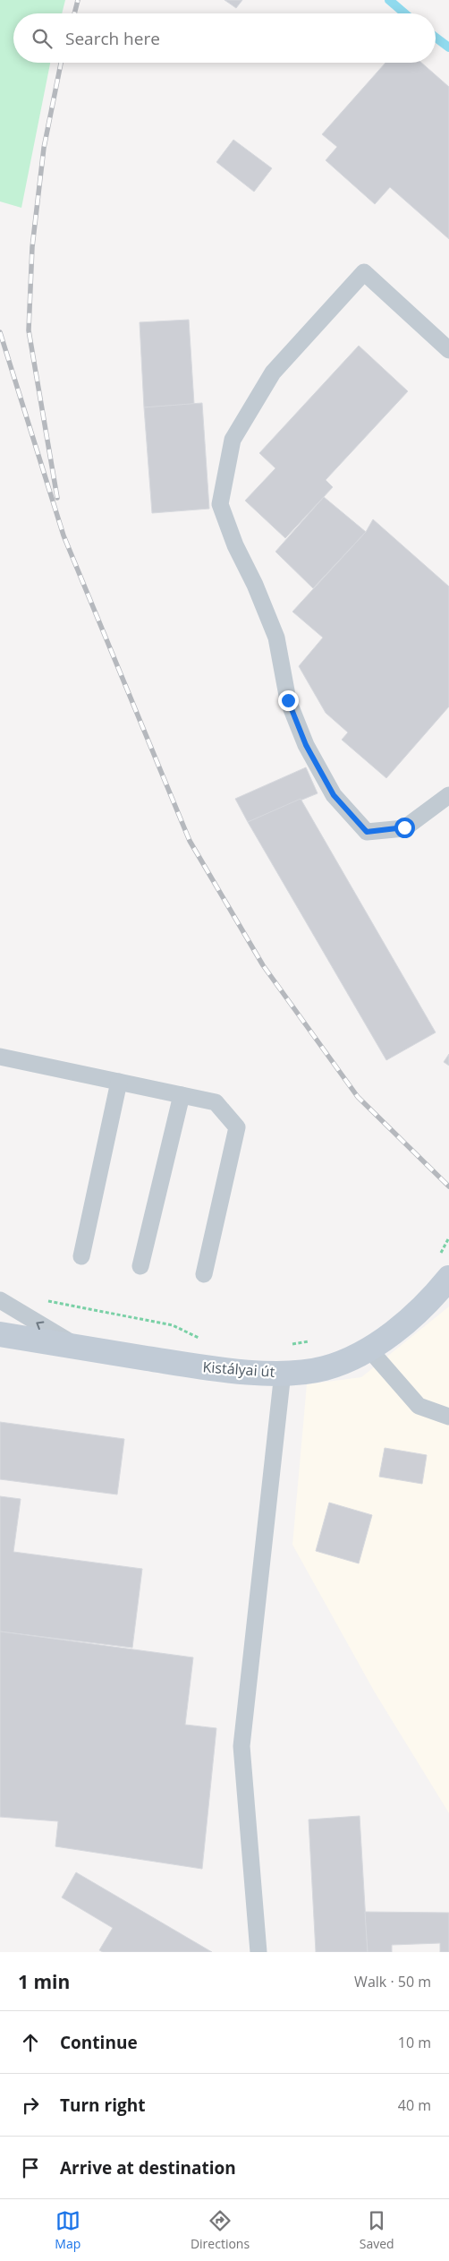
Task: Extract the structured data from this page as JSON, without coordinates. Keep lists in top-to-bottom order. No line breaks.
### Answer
{"streets":{"main road":["Kistályai út"]},"page":{"search":"Search here","heading":["1 min","Walk · 50 m"],"list":[["Continue","10 m"],["Turn right","40 m"],"Arrive at destination"],"nav":["Map","Directions","Saved"]}}
